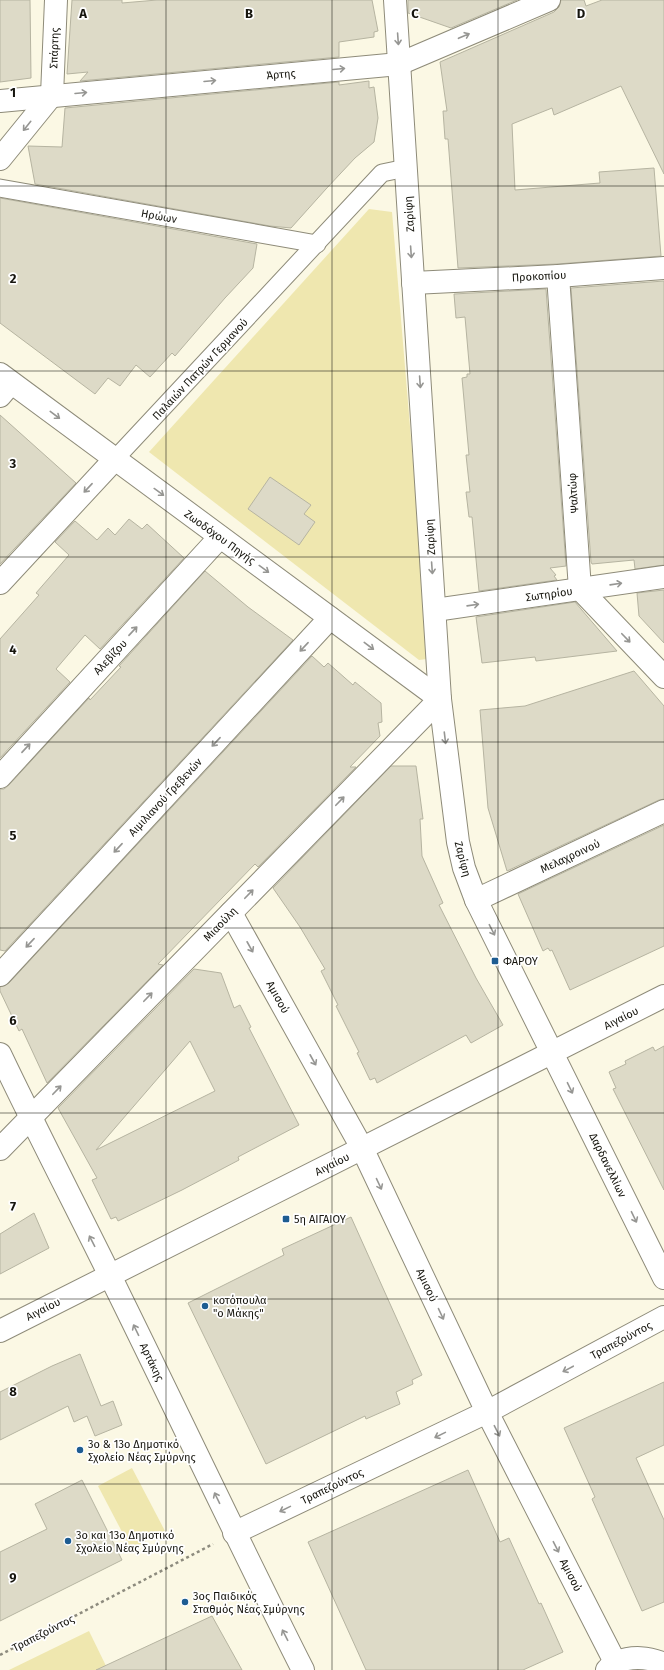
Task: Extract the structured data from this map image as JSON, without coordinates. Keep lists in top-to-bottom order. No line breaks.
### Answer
{"streets":{"street":["Σπάρτης","Άρτης","Ζαρίφη","Ηρώων","Προκοπίου","Παλαιών Πατρών Γερμανού","Ψαλτώφ","Ζωοδόχου Πηγής","Σωτηρίου","Αλεβίζου","Αιμιλιανού Γρεβενών","Μελαχροινού","Μιαούλη","Αμισού","Αιγαίου","Δαρδανελλίων","Τραπεζούντος","Αρτάκης"]},"crossings":[["Σπάρτης","Άρτης"],["Άρτης","Ζαρίφη"],["Ζαρίφη","Προκοπίου"],["Ζαρίφη","Παλαιών Πατρών Γερμανού"],["Ζαρίφη","Ζωοδόχου Πηγής"],["Ζαρίφη","Σωτηρίου"],["Ζαρίφη","Μελαχροινού"],["Ζαρίφη","Μιαούλη"],["Ζαρίφη","Αιγαίου"],["Ζαρίφη","Δαρδανελλίων"],["Ηρώων","Παλαιών Πατρών Γερμανού"],["Προκοπίου","Ψαλτώφ"],["Παλαιών Πατρών Γερμανού","Ζωοδόχου Πηγής"],["Ψαλτώφ","Σωτηρίου"],["Ζωοδόχου Πηγής","Αλεβίζου"],["Ζωοδόχου Πηγής","Αιμιλιανού Γρεβενών"],["Ζωοδόχου Πηγής","Μιαούλη"],["Μιαούλη","Αμισού"],["Μιαούλη","Αρτάκης"],["Αμισού","Αιγαίου"],["Αμισού","Τραπεζούντος"],["Αιγαίου","Δαρδανελλίων"],["Αιγαίου","Αρτάκης"],["Τραπεζούντος","Αρτάκης"]],"one_way":["Άρτης","Ζαρίφη","Ζωοδόχου Πηγής","Σωτηρίου","Αλεβίζου","Αιμιλιανού Γρεβενών","Μιαούλη","Αμισού","Δαρδανελλίων","Τραπεζούντος","Αρτάκης"],"places":{"transit":["ΦΑΡΟΥ","5η ΑΙΓΑΙΟΥ"],"other":["κοτόπουλα \"ο Μάκης\"","3ο & 13ο Δημοτικό Σχολείο Νέας Σμύρνης","3ο και 13ο Δημοτικό Σχολείο Νέας Σμύρνης","3ος Παιδικός Σταθμός Νέας Σμύρνης"]},"grid":{"columns":["A","B","C","D"],"rows":["1","2","3","4","5","6","7","8","9"]}}
